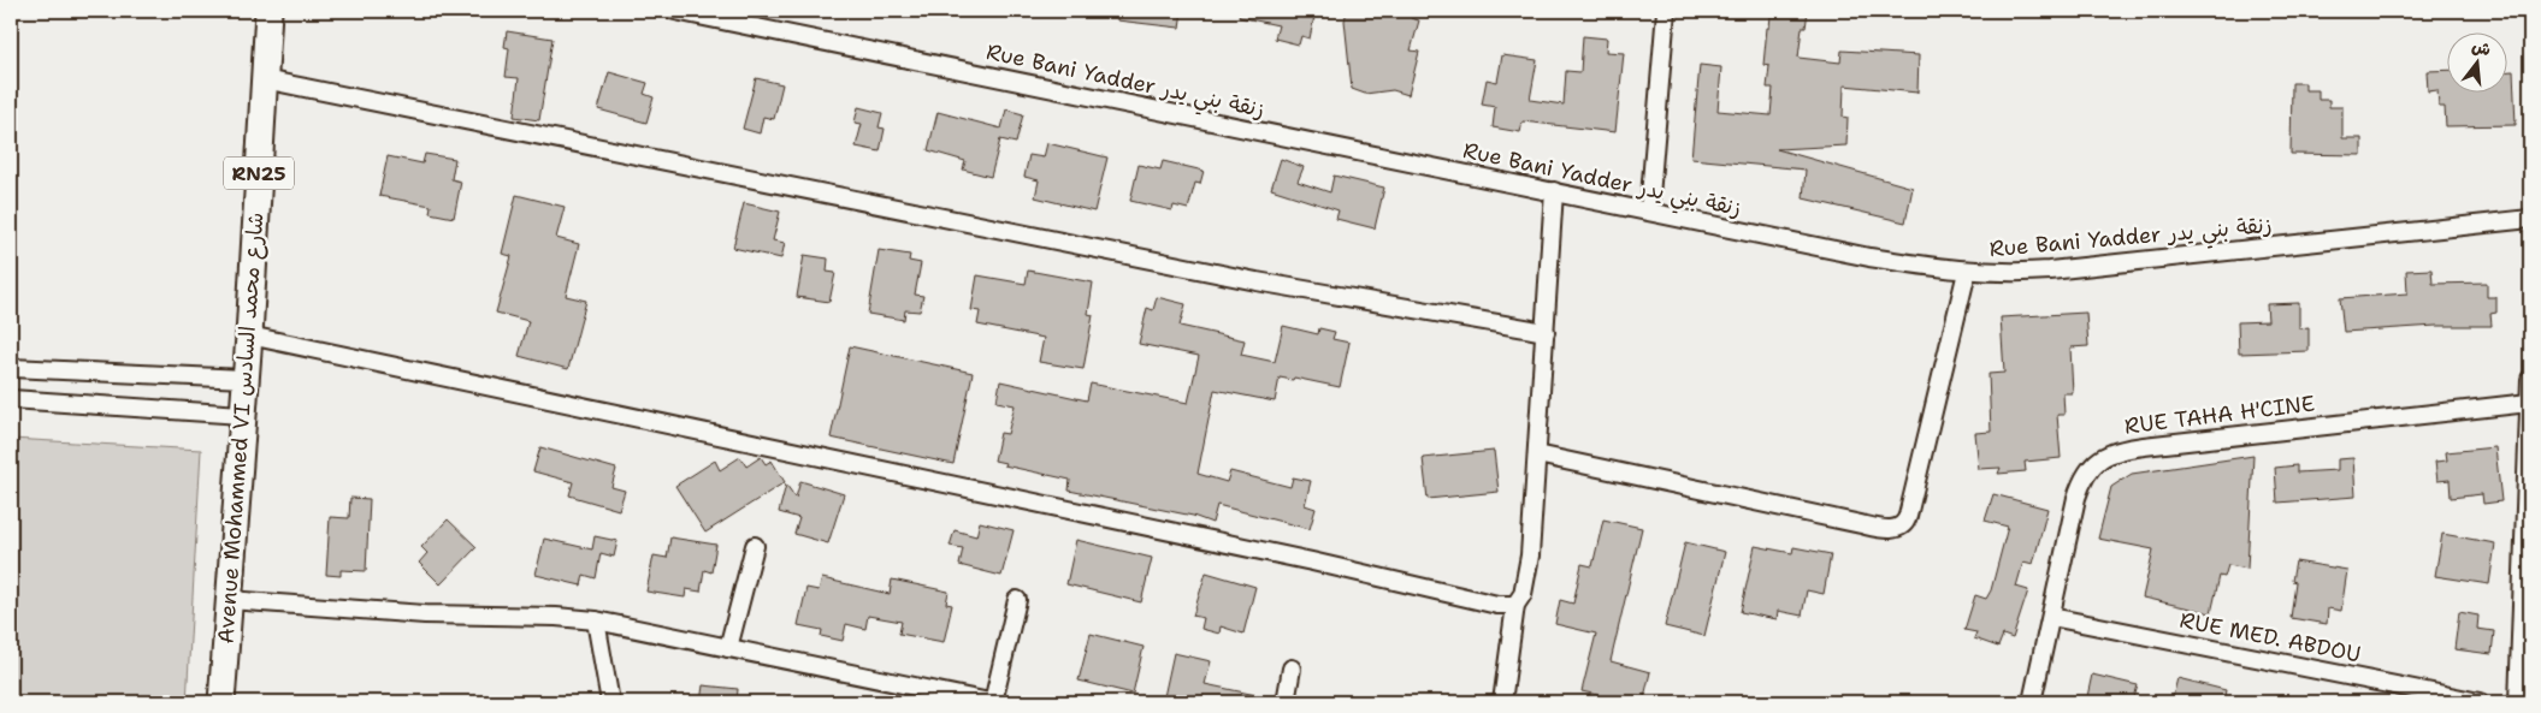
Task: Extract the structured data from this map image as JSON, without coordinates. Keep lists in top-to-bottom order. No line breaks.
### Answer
{"streets":{"main road":["RN25","Avenue Mohammed VI شارع محمد السادس"],"street":["Rue Bani Yadder زنقة بني يدر","RUE TAHA H'CINE","RUE MED. ABDOU"]},"crossings":[["RUE TAHA H'CINE","RUE MED. ABDOU"]],"north":"top"}
